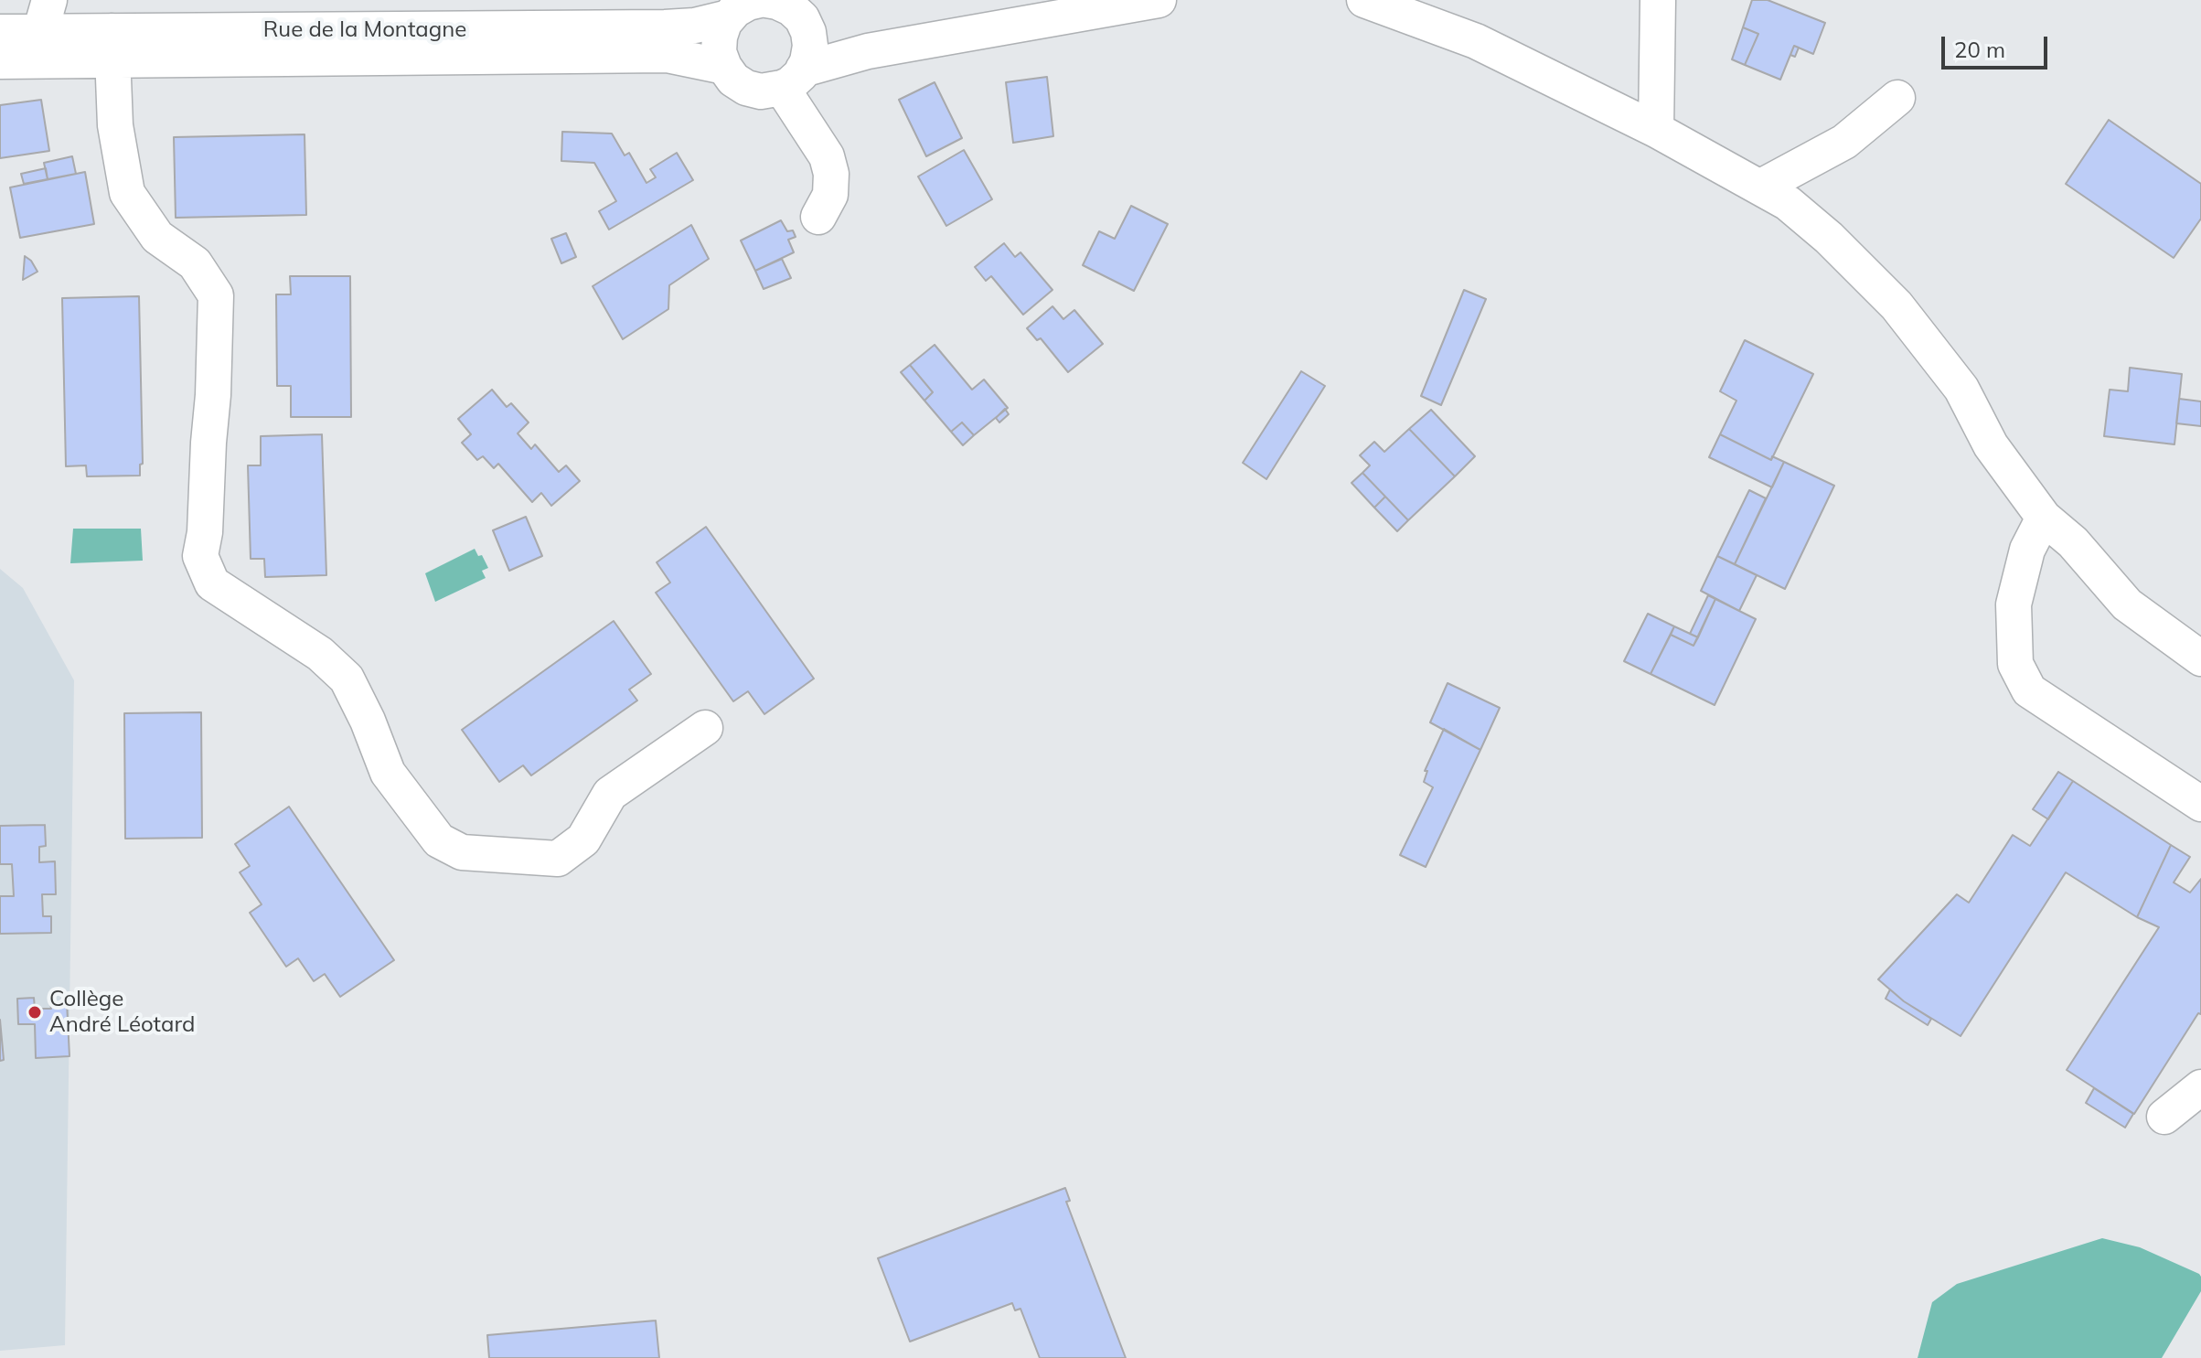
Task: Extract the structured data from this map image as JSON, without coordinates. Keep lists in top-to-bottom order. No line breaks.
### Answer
{"streets":{"street":["Rue de la Montagne"]},"places":["Collège André Léotard"],"scale_bar":"20 m"}
